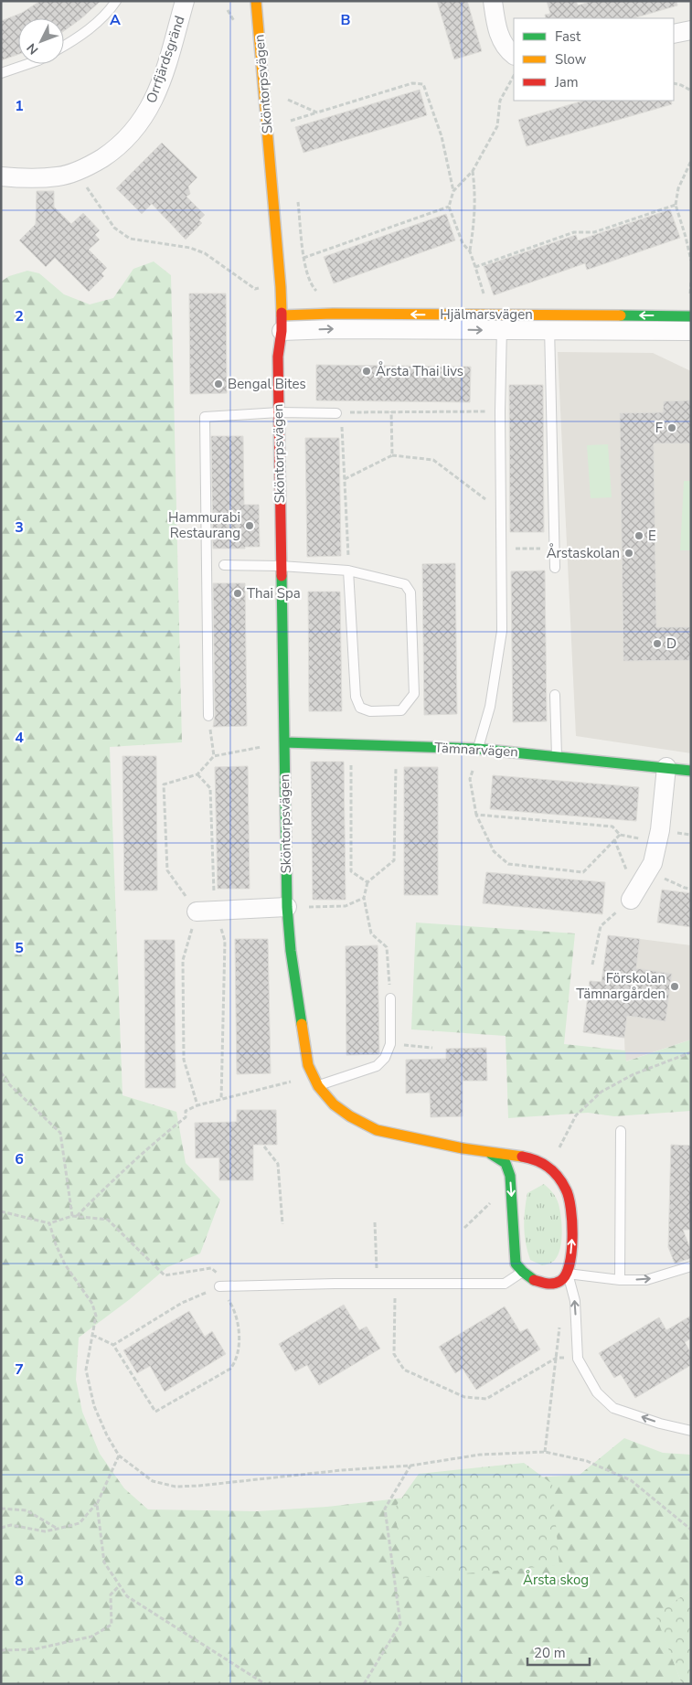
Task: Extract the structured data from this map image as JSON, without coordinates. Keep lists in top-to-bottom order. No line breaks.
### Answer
{"streets":{"street":["Orrfjärdsgränd","Sköntorpsvägen","Hjälmarsvägen","Tämnarvägen"]},"crossings":[["Sköntorpsvägen","Hjälmarsvägen"],["Sköntorpsvägen","Tämnarvägen"]],"parks":["Årsta skog"],"places":["Årsta Thai livs","Bengal Bites","F","Hammurabi Restaurang","E","Årstaskolan","Thai Spa","D","Förskolan Tämnargården"],"legend":["Fast","Slow","Jam"],"scale_bar":"20 m","north":"bottom left","grid":{"columns":["A","B"],"rows":["1","2","3","4","5","6","7","8"]}}
